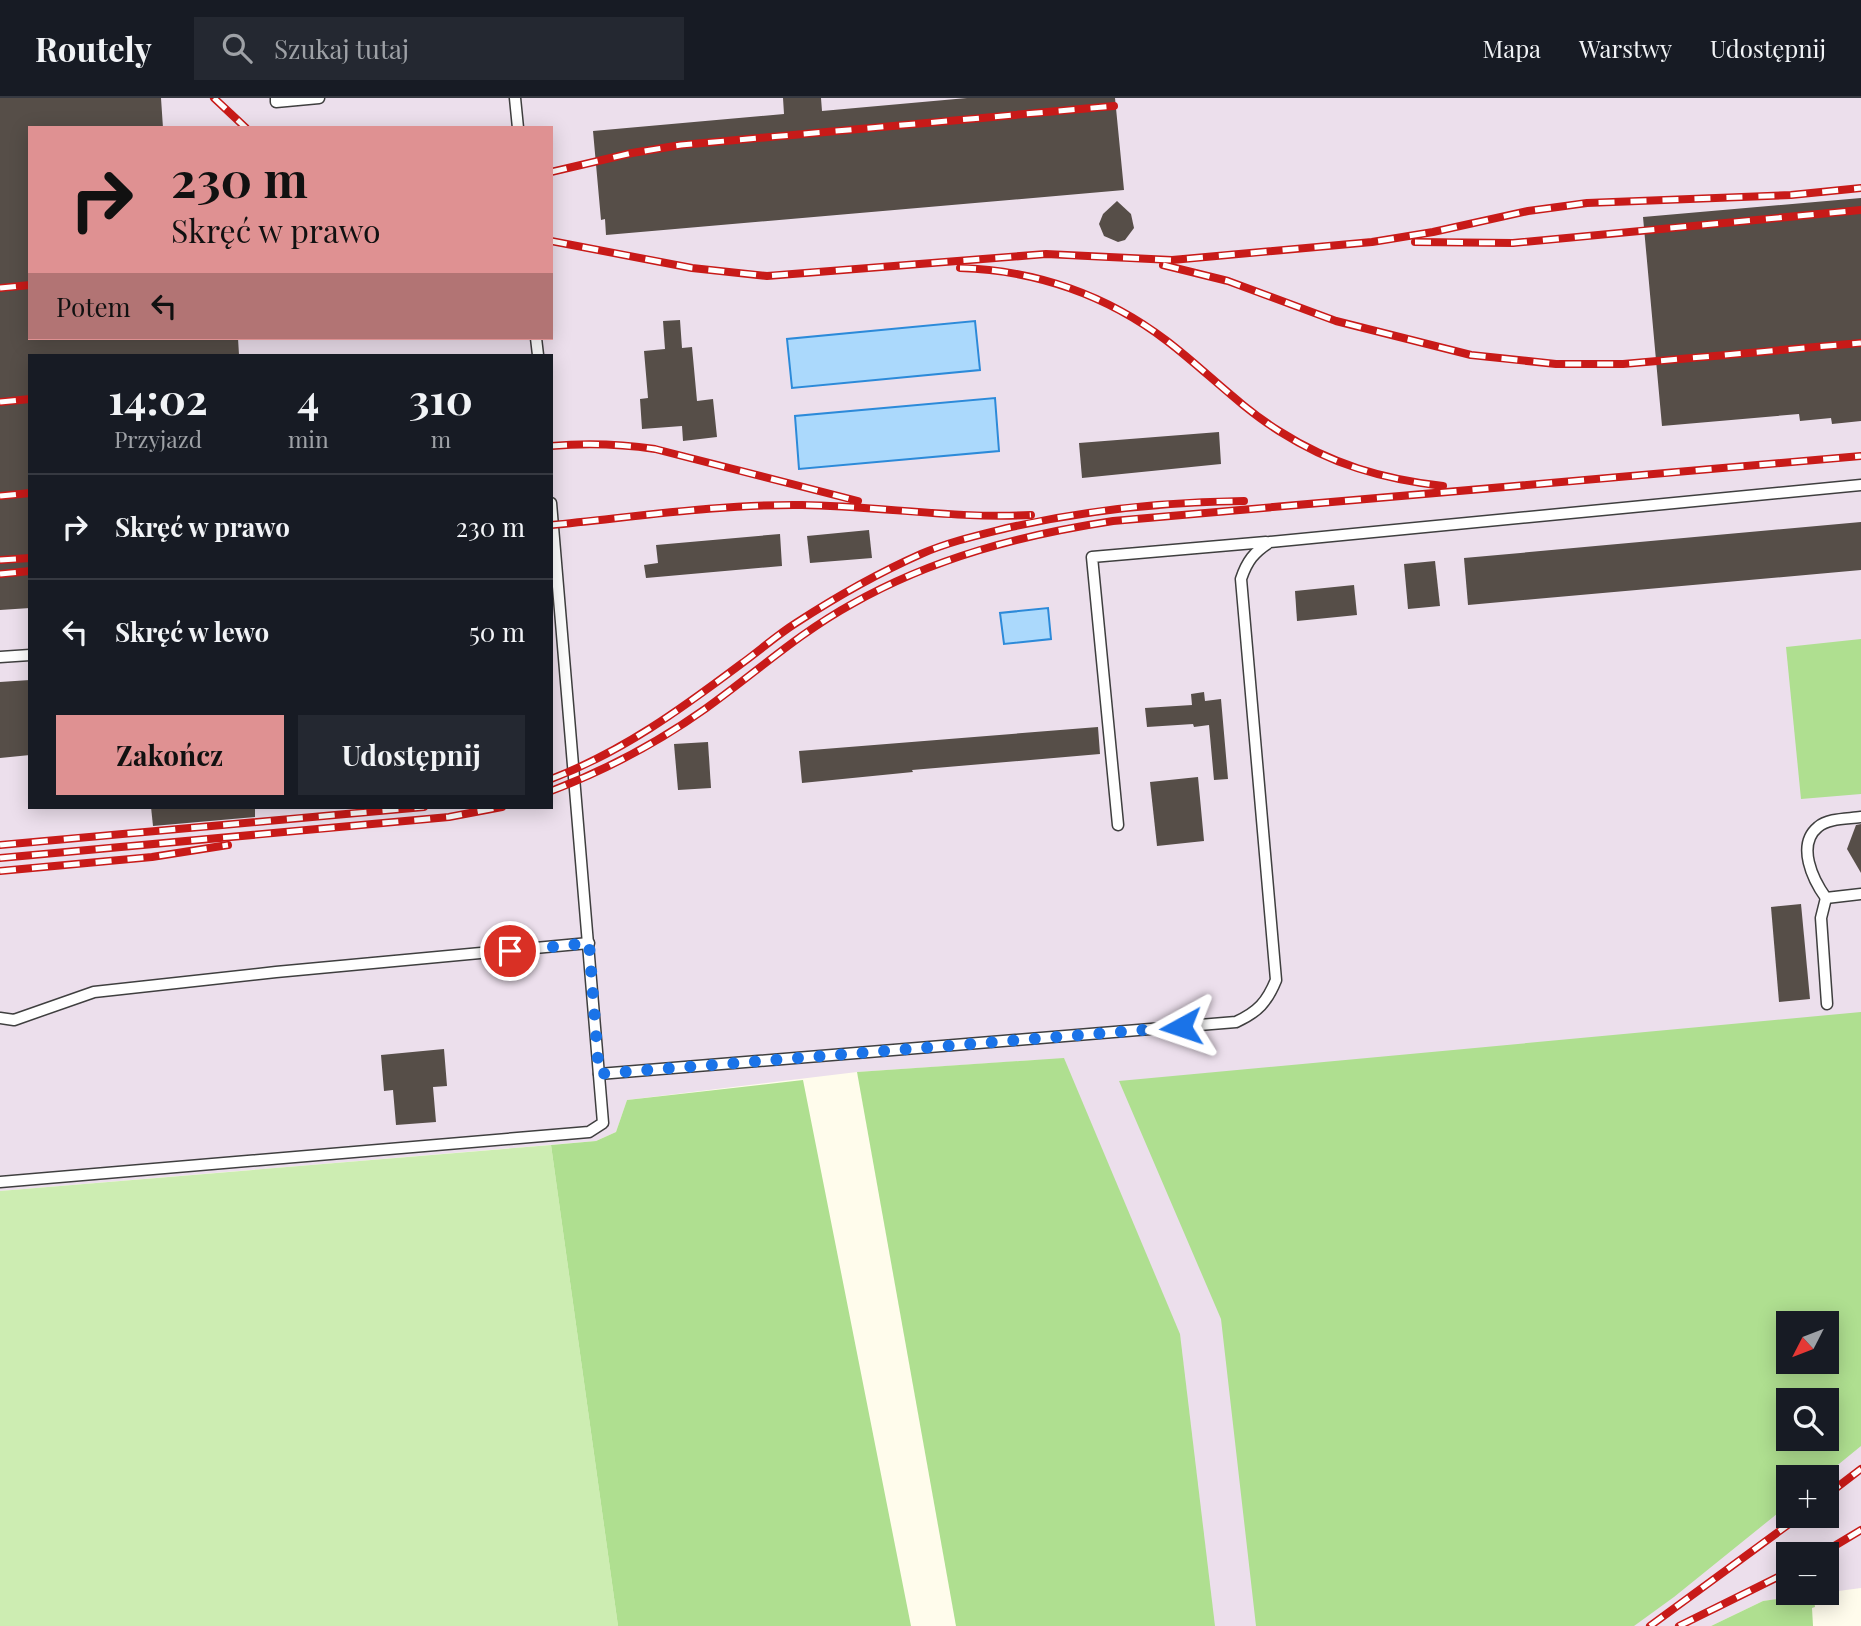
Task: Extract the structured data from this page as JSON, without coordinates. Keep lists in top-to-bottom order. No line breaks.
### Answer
{"north":"bottom left","page":{"header":"Routely","search":"Szukaj tutaj","nav":["Mapa","Warstwy","Udostępnij"],"turn":["230 m","Skręć w prawo"],"then":"Potem","eta":["14:02","Przyjazd","4","min","310","m"],"list":[{"name":"Skręć w prawo","value":"230 m"},{"name":"Skręć w lewo","value":"50 m"}],"buttons":["Zakończ","Udostępnij"],"map_buttons":["+","−"]}}
